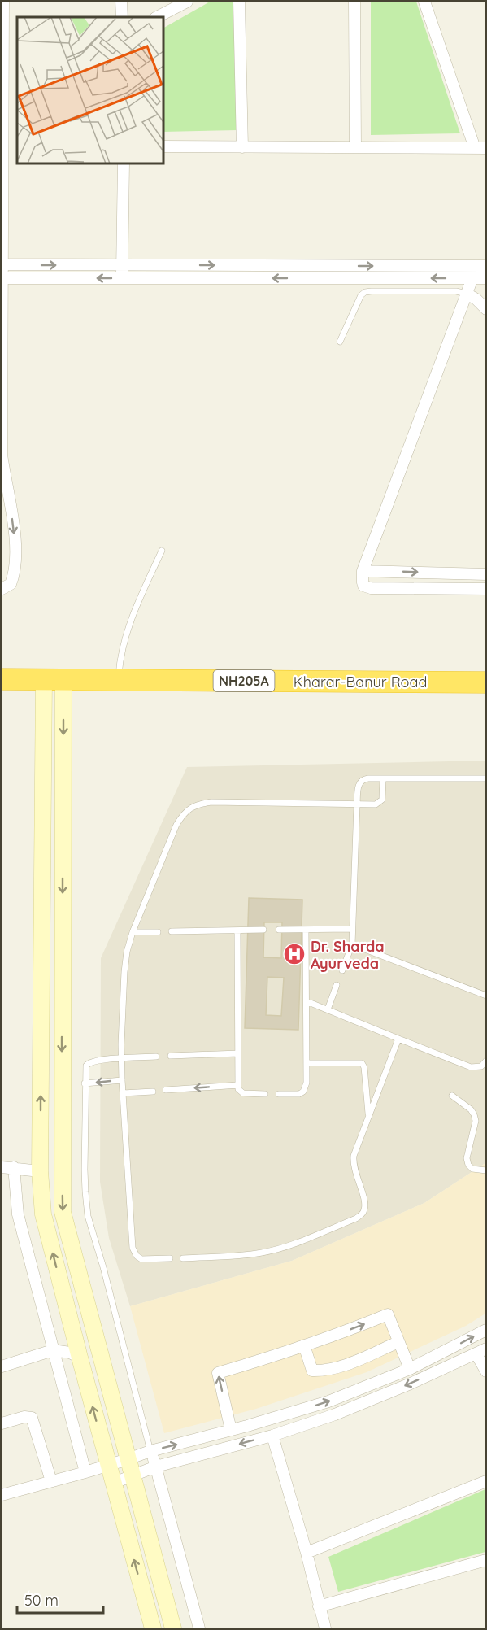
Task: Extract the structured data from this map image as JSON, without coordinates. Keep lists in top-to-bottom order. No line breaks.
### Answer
{"streets":{"highway":["NH205A","Kharar-Banur Road"]},"places":{"hospital":["Dr. Sharda Ayurveda"]},"scale_bar":"50 m"}
